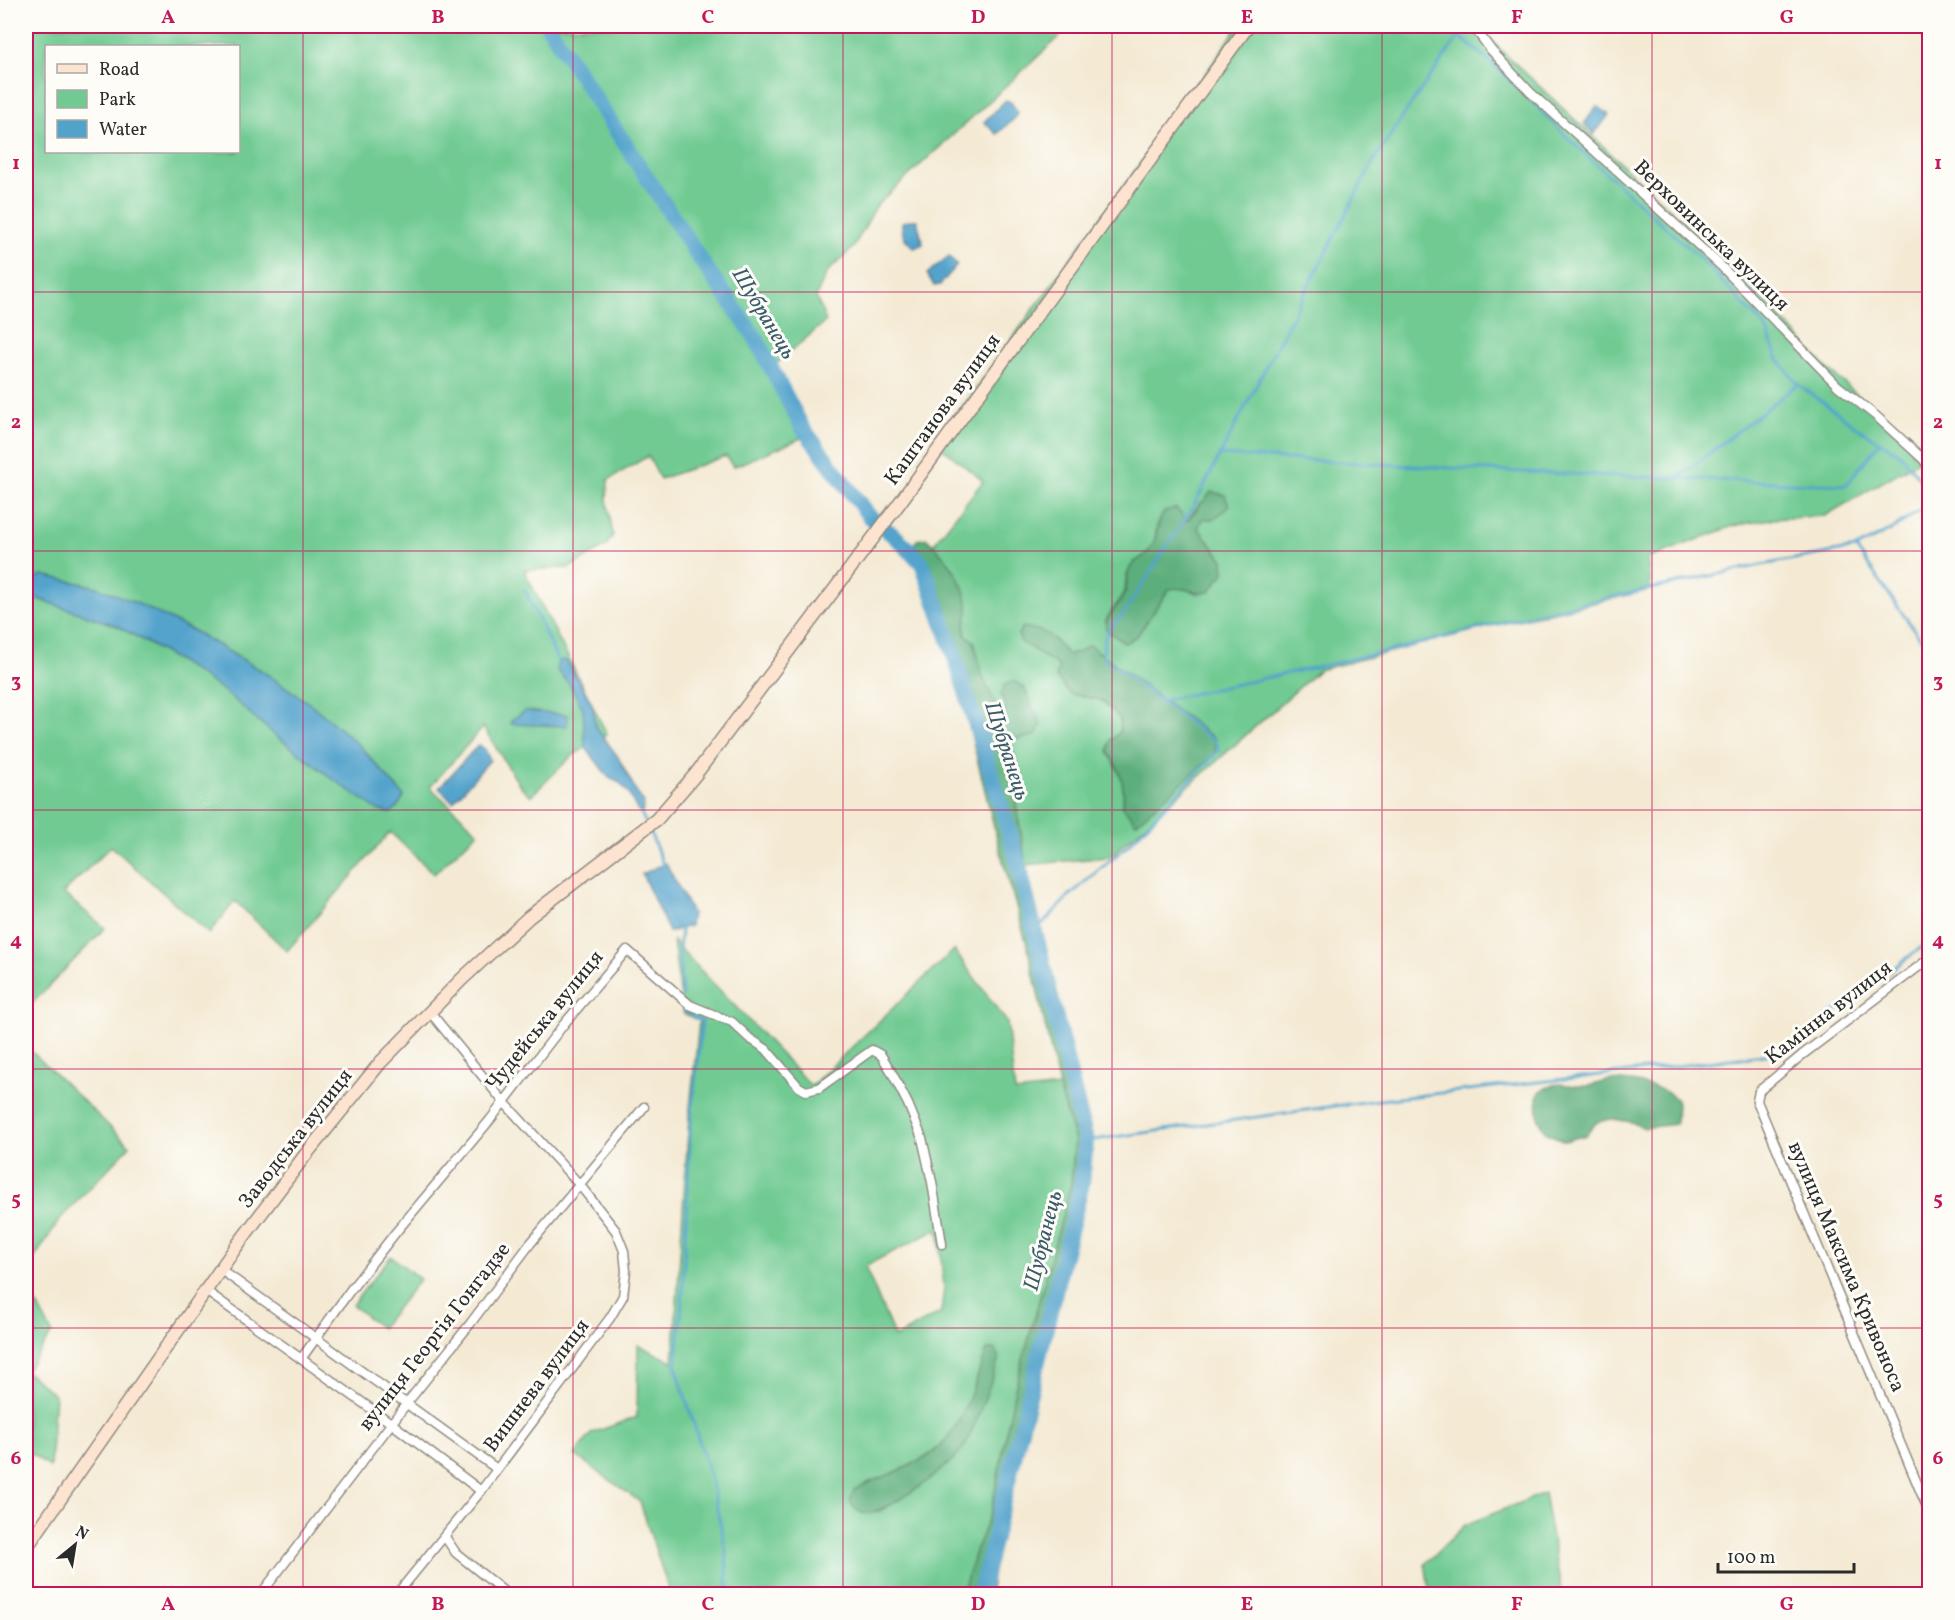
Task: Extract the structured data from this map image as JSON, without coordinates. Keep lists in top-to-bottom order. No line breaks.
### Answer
{"streets":{"main road":["Каштанова вулиця","Заводська вулиця"],"street":["Верховинська вулиця","Камінна вулиця","Чудейська вулиця","вулиця Максима Кривоноса","вулиця Георгія Гонгадзе","Вишнева вулиця"]},"crossings":[["Каштанова вулиця","Заводська вулиця"],["Камінна вулиця","вулиця Максима Кривоноса"],["Чудейська вулиця","Вишнева вулиця"],["Заводська вулиця","Вишнева вулиця"],["вулиця Георгія Гонгадзе","Вишнева вулиця"]],"water":["Шубранець"],"legend":["Road","Park","Water"],"scale_bar":"100 m","north":"top right","grid":{"columns":["A","B","C","D","E","F","G"],"rows":["1","2","3","4","5","6"]}}
